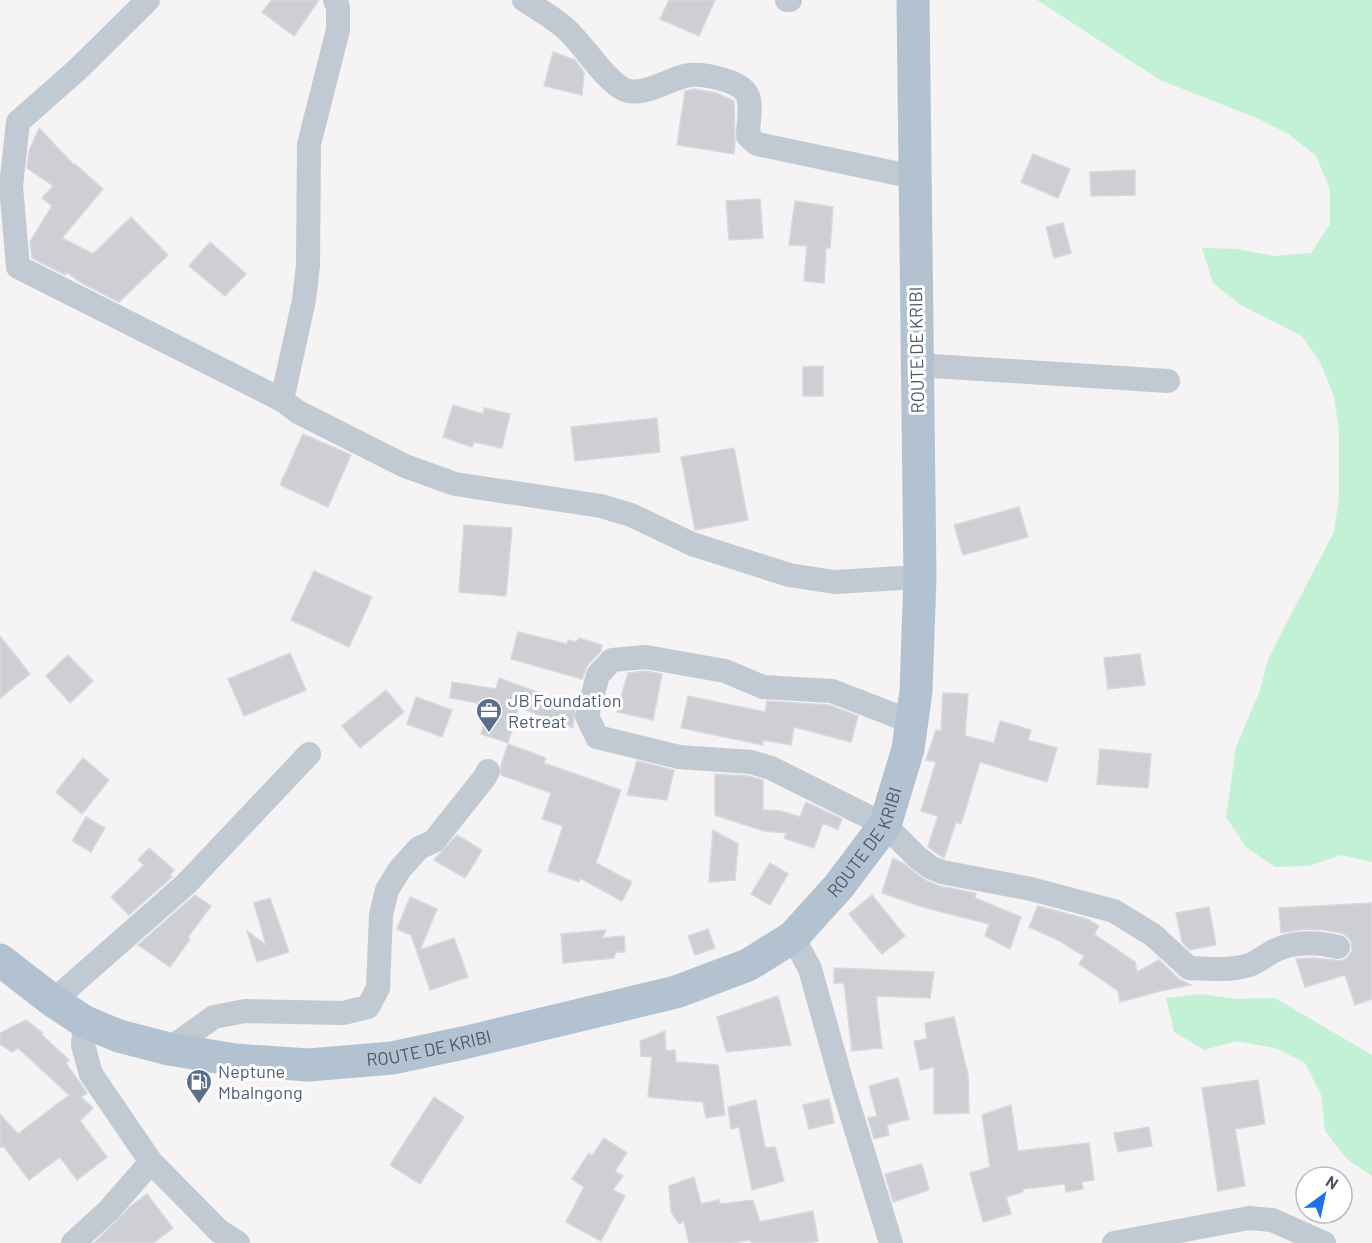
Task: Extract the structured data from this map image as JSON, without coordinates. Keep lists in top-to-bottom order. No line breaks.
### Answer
{"streets":{"main road":["ROUTE DE KRIBI"]},"places":{"office":["JB Foundation Retreat"],"fuel station":["Neptune Mbalngong"]},"north":"top right"}
